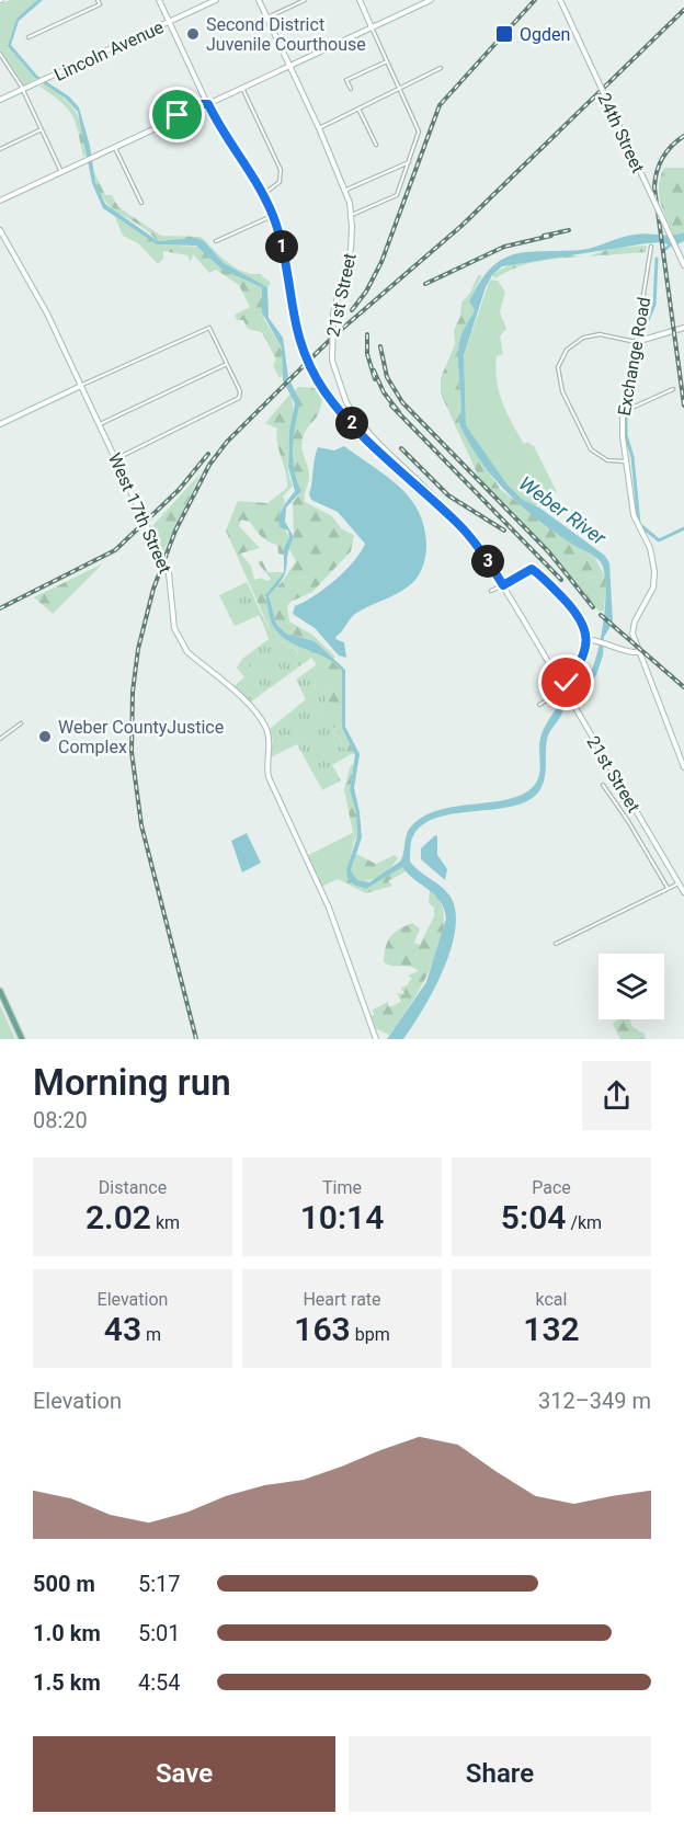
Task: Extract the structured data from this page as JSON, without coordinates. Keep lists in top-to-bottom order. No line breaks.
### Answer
{"streets":{"main road":["Lincoln Avenue","24th Street","21st Street","Exchange Road","West 17th Street"]},"water":["Weber River"],"places":{"other":["Second District Juvenile Courthouse","Weber CountyJustice Complex"],"transit":["Ogden"]},"page":{"pins":["1","2","3"],"heading":["Morning run","08:20"],"stats":[["Distance","2.02 km"],["Time","10:14"],["Pace","5:04 /km"],["Elevation","43 m"],["Heart rate","163 bpm"],["kcal","132"]],"chart":["Elevation","312–349 m"],"list":[{"name":"500 m","note":"5:17"},{"name":"1.0 km","note":"5:01"},{"name":"1.5 km","note":"4:54"}],"buttons":["Save","Share"]}}
